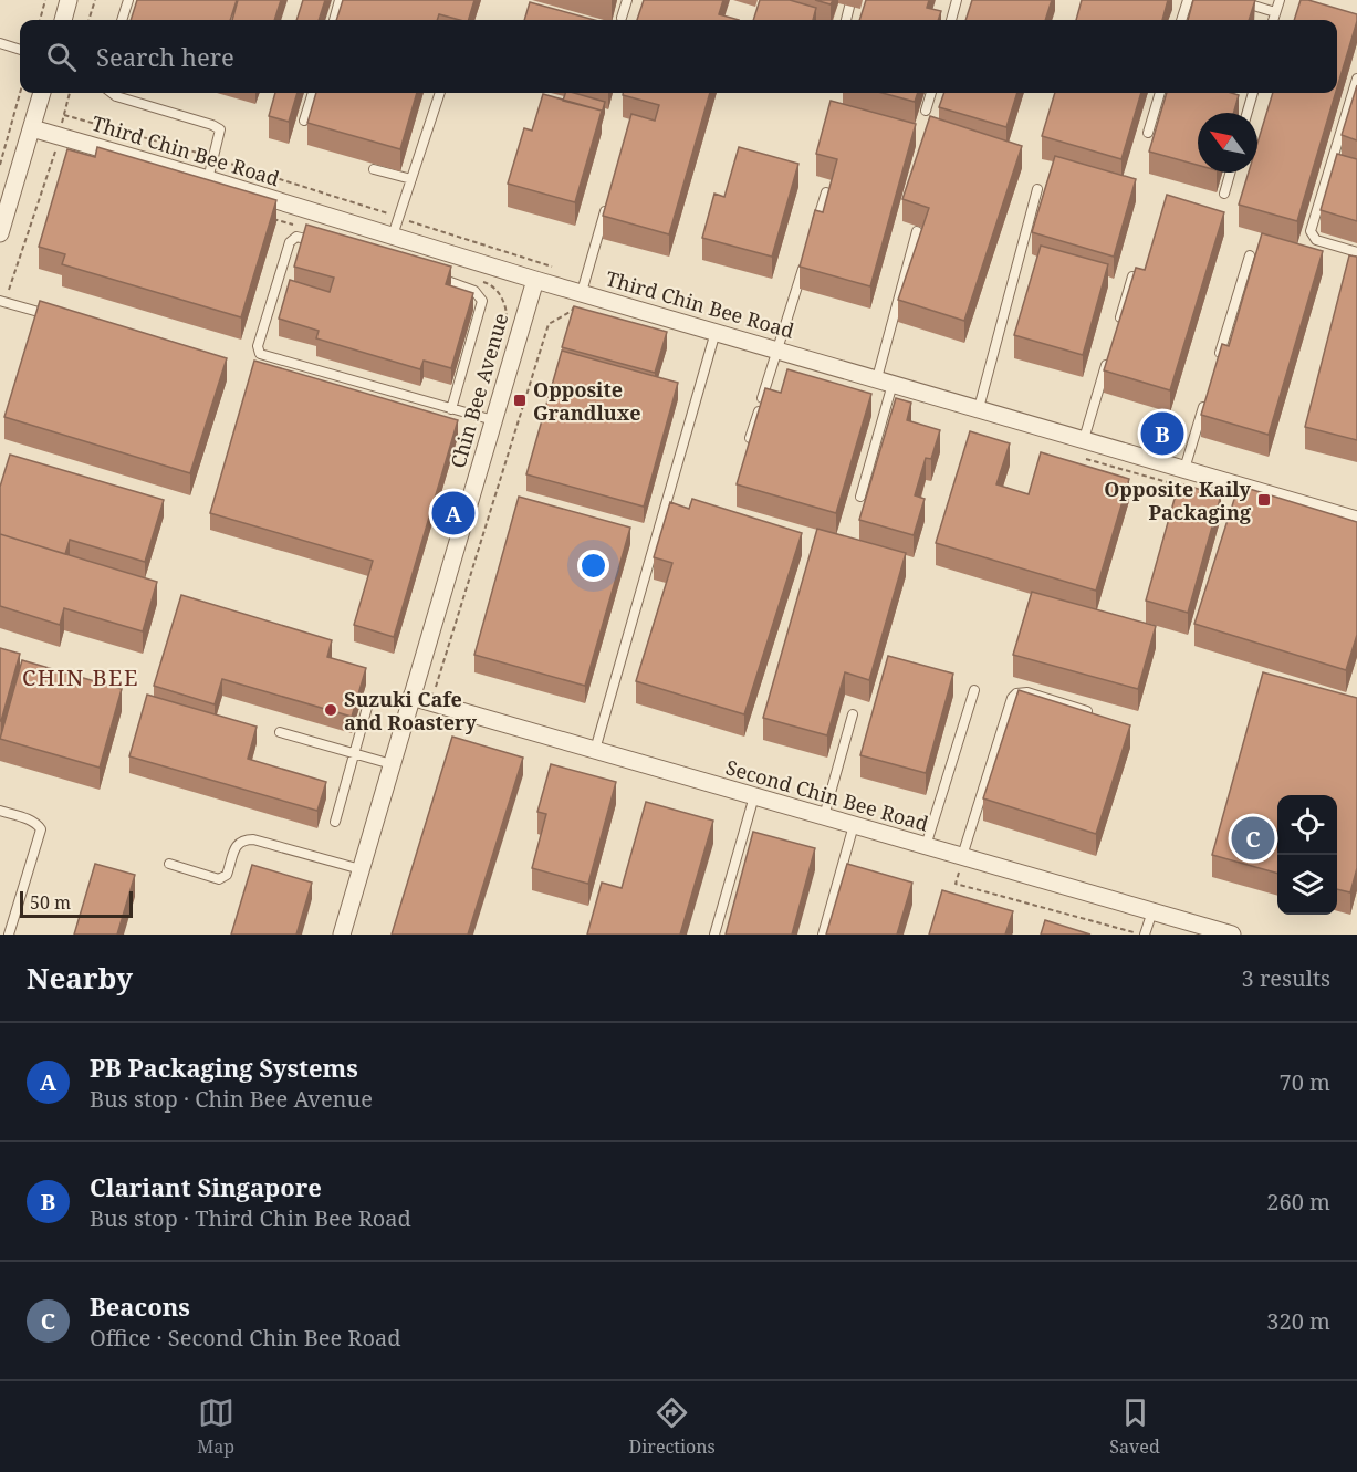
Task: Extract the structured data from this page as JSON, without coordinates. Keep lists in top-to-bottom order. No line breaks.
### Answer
{"streets":{"street":["Third Chin Bee Road","Chin Bee Avenue","Second Chin Bee Road"]},"crossings":[["Third Chin Bee Road","Chin Bee Avenue"],["Chin Bee Avenue","Second Chin Bee Road"]],"districts":["CHIN BEE"],"places":{"transit":["Opposite Grandluxe","Opposite Kaily Packaging"],"other":["Suzuki Cafe and Roastery"]},"scale_bar":"50 m","north":"top left","page":{"search":"Search here","pins":["B","A","C"],"scale":"50 m","heading":["Nearby","3 results"],"list":[{"mark":"A","name":"PB Packaging Systems","note":"Bus stop · Chin Bee Avenue","value":"70 m"},{"mark":"B","name":"Clariant Singapore","note":"Bus stop · Third Chin Bee Road","value":"260 m"},{"mark":"C","name":"Beacons","note":"Office · Second Chin Bee Road","value":"320 m"}],"nav":["Map","Directions","Saved"]}}
